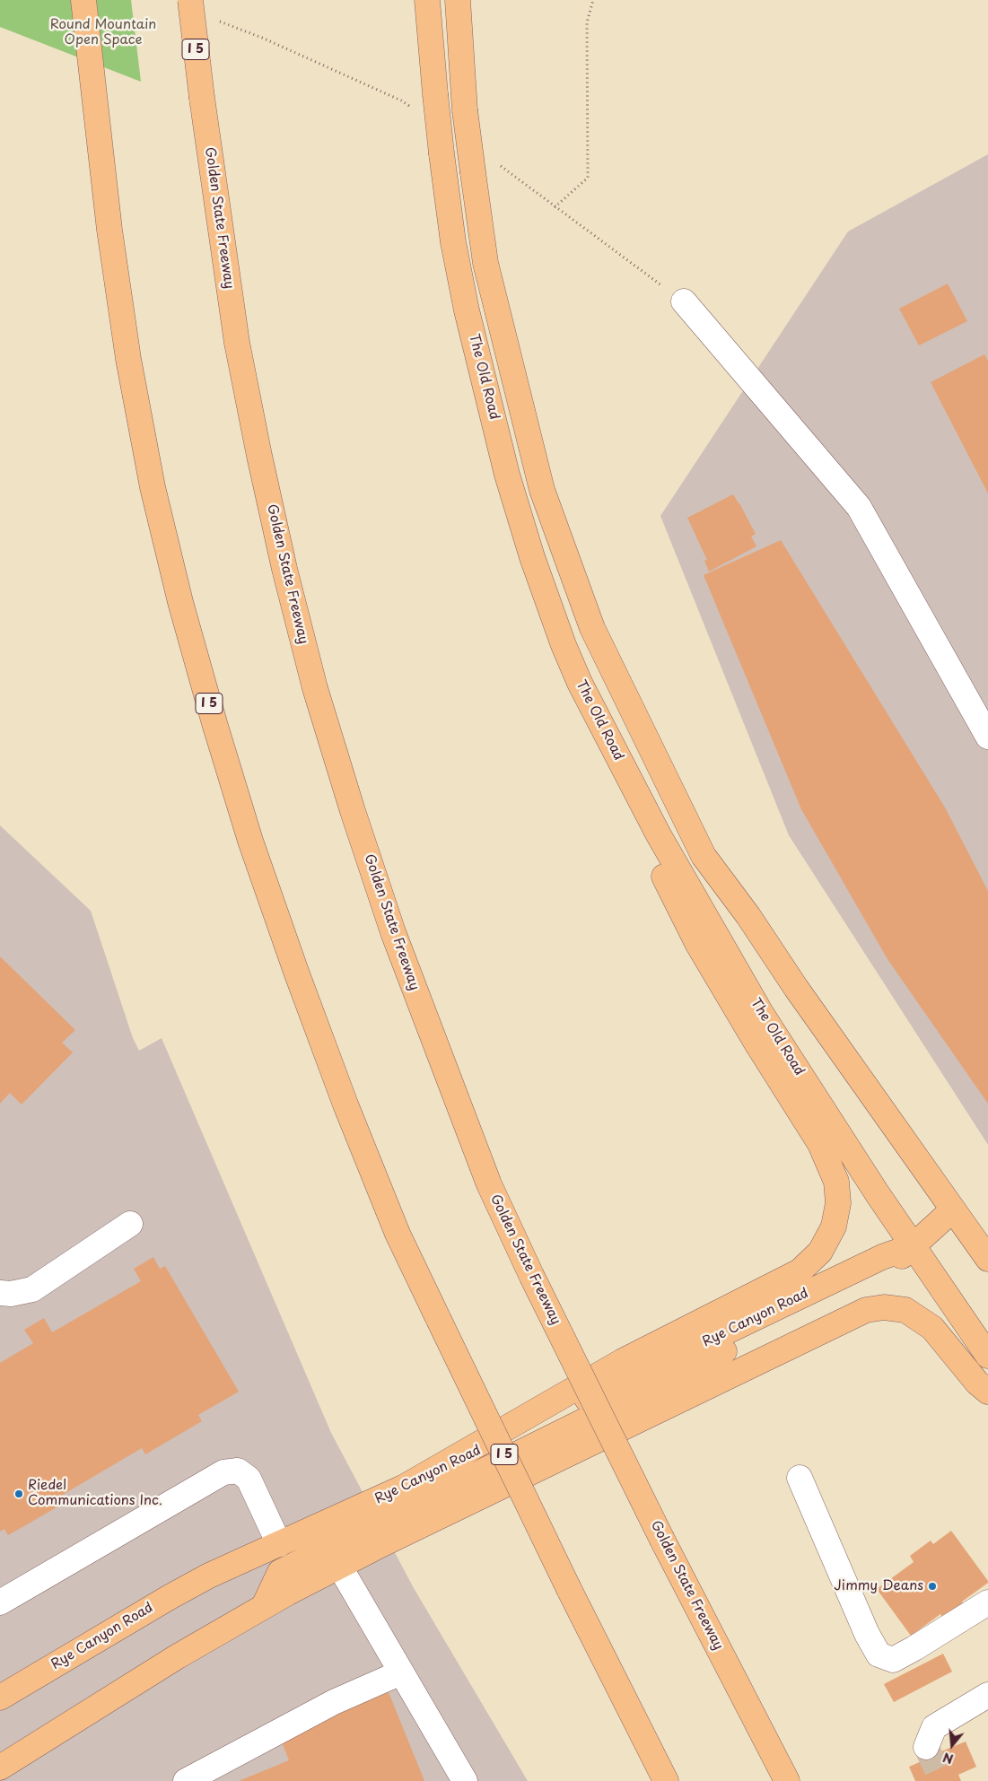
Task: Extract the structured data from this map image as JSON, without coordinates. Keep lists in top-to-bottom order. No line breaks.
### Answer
{"streets":{"main road":["I 5","Golden State Freeway","The Old Road","Rye Canyon Road"]},"crossings":[["The Old Road","Rye Canyon Road"]],"parks":["Round Mountain Open Space"],"places":["Riedel Communications Inc.","Jimmy Deans"],"north":"bottom"}
